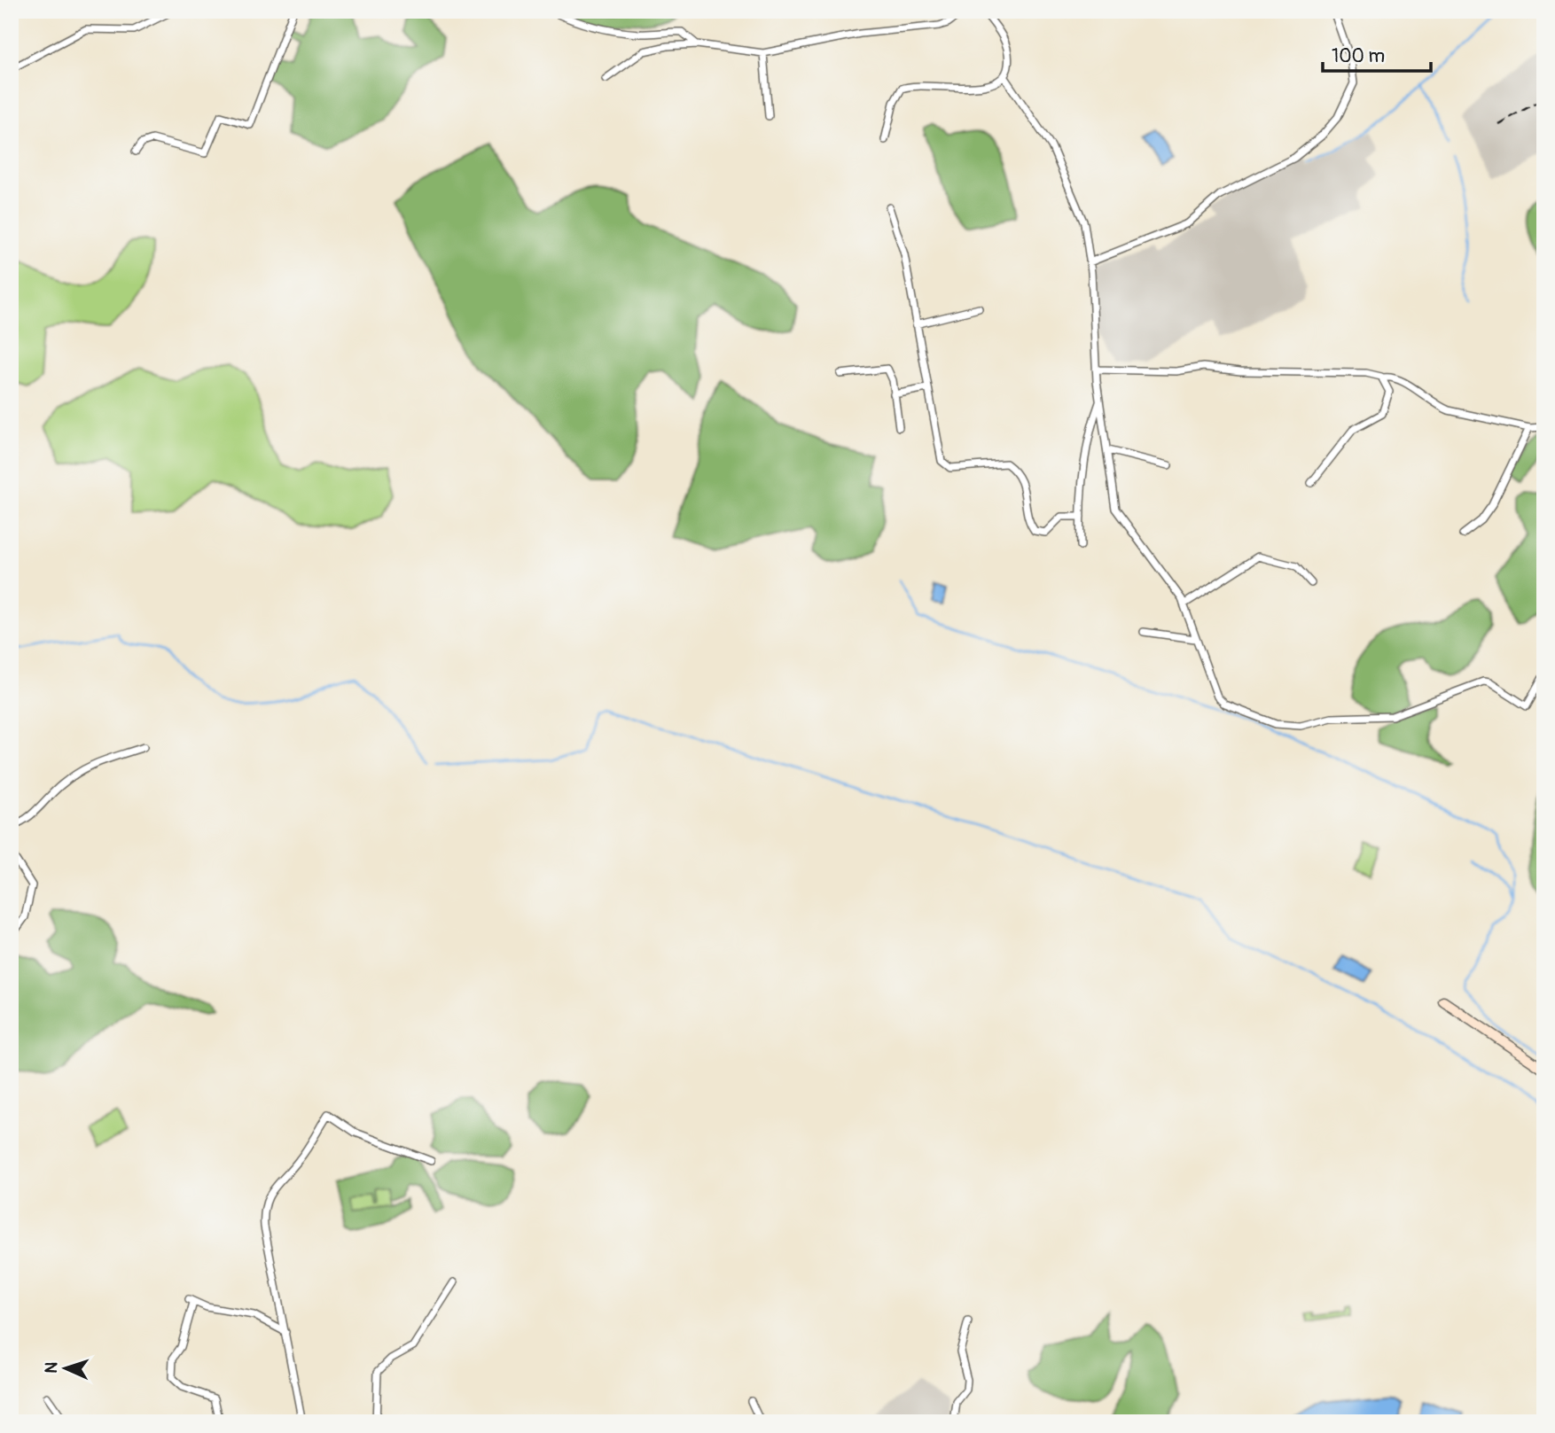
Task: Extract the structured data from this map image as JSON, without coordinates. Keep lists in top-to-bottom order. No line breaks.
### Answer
{"scale_bar":"100 m","north":"left"}
